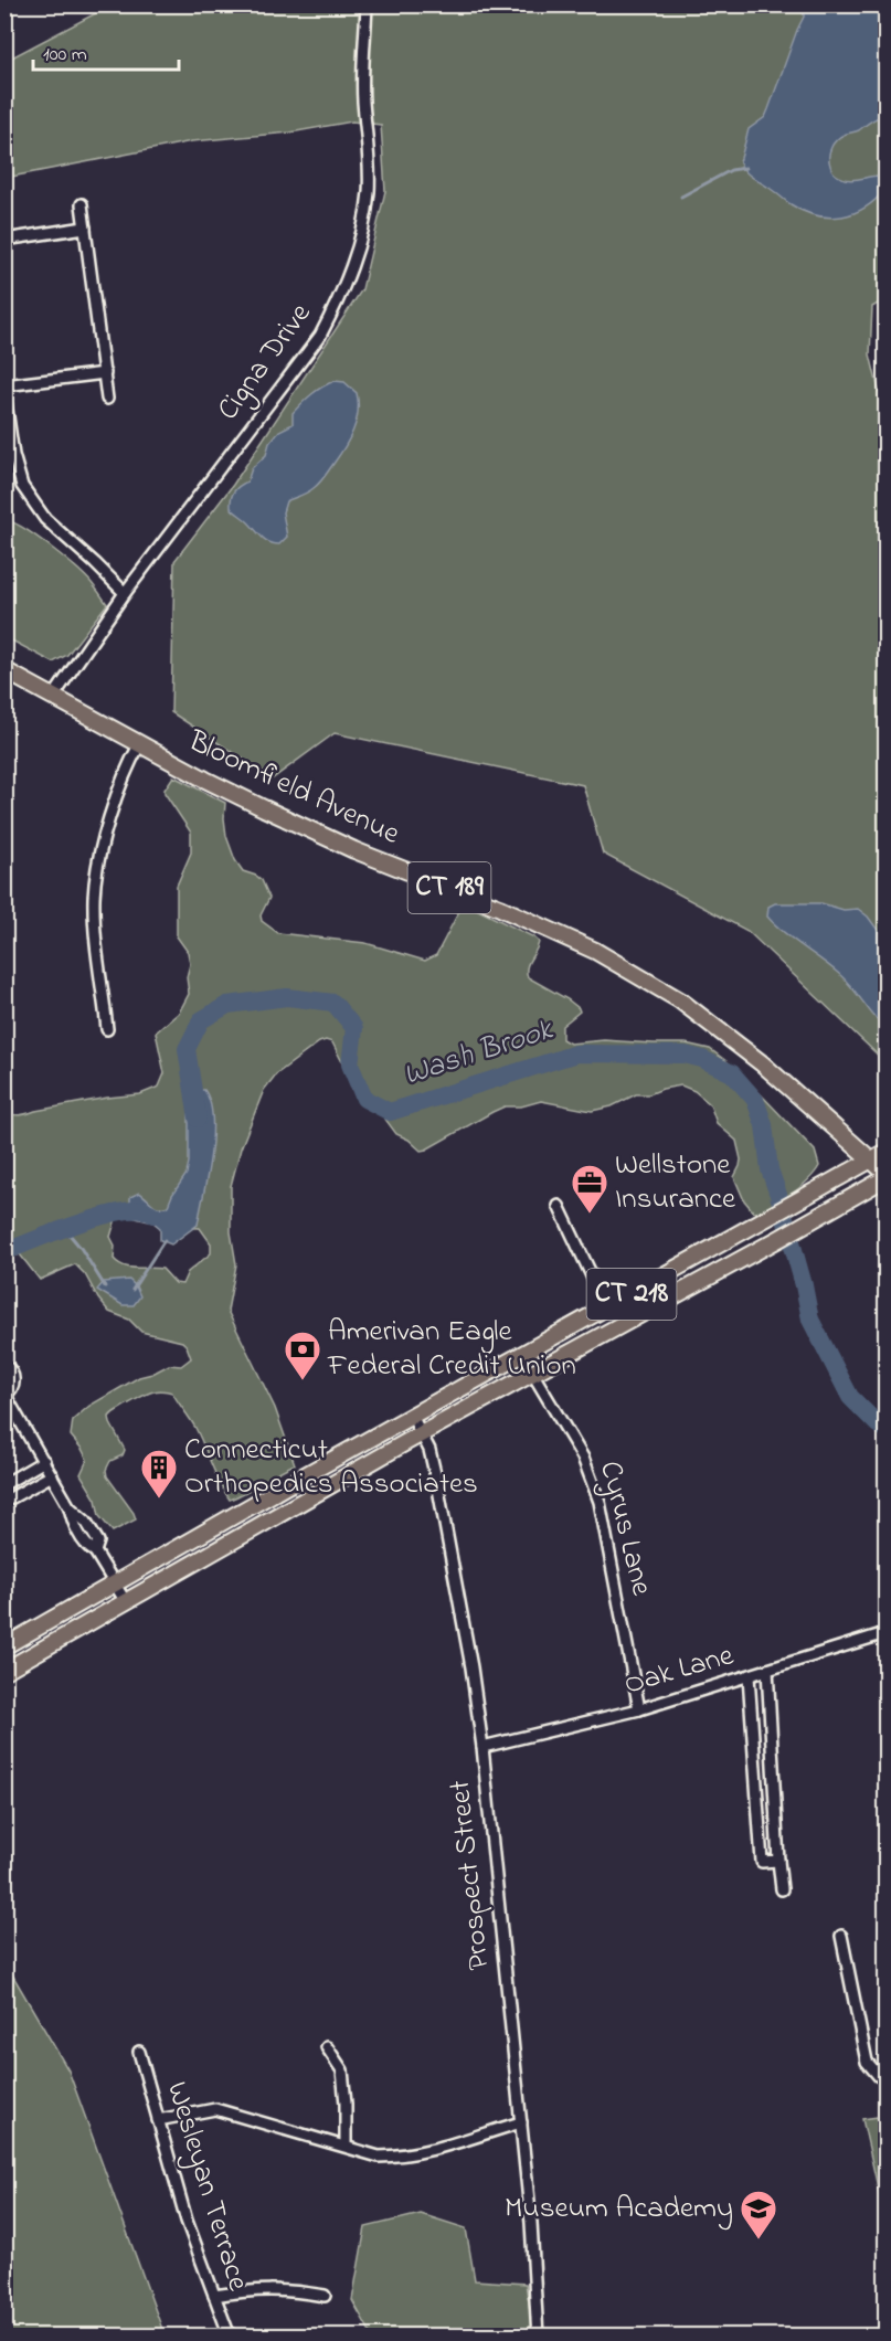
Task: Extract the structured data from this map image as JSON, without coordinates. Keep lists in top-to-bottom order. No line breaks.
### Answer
{"streets":{"main road":["Bloomfield Avenue","CT 189","CT 218"],"street":["Cigna Drive","Cyrus Lane","Oak Lane","Prospect Street","Wesleyan Terrace"]},"crossings":[["Cigna Drive","Bloomfield Avenue"],["Bloomfield Avenue","CT 218"],["CT 218","Cyrus Lane"],["CT 218","Prospect Street"],["Cyrus Lane","Oak Lane"],["Oak Lane","Prospect Street"]],"water":["Wash Brook"],"places":{"office":["Wellstone Insurance"],"bank":["Amerivan Eagle Federal Credit Union"],"building":["Connecticut Orthopedics Associates"],"school or university":["Museum Academy"]},"scale_bar":"100 m"}
